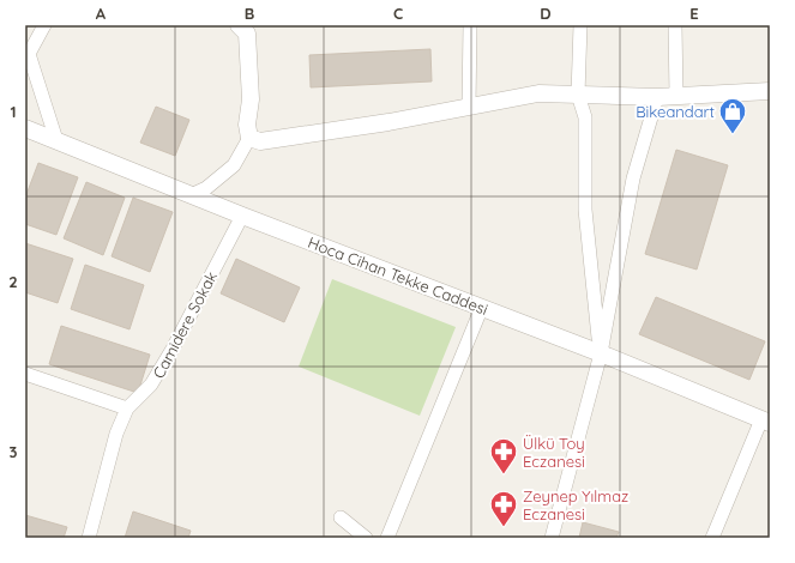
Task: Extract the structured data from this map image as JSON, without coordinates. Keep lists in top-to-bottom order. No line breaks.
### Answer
{"streets":{"street":["Hoca Cihan Tekke Caddesi","Camidere Sokak"]},"crossings":[["Hoca Cihan Tekke Caddesi","Camidere Sokak"]],"places":{"shop":["Bikeandart"],"pharmacy":["Ülkü Toy Eczanesi","Zeynep Yılmaz Eczanesi"]},"grid":{"columns":["A","B","C","D","E"],"rows":["1","2","3"]}}
